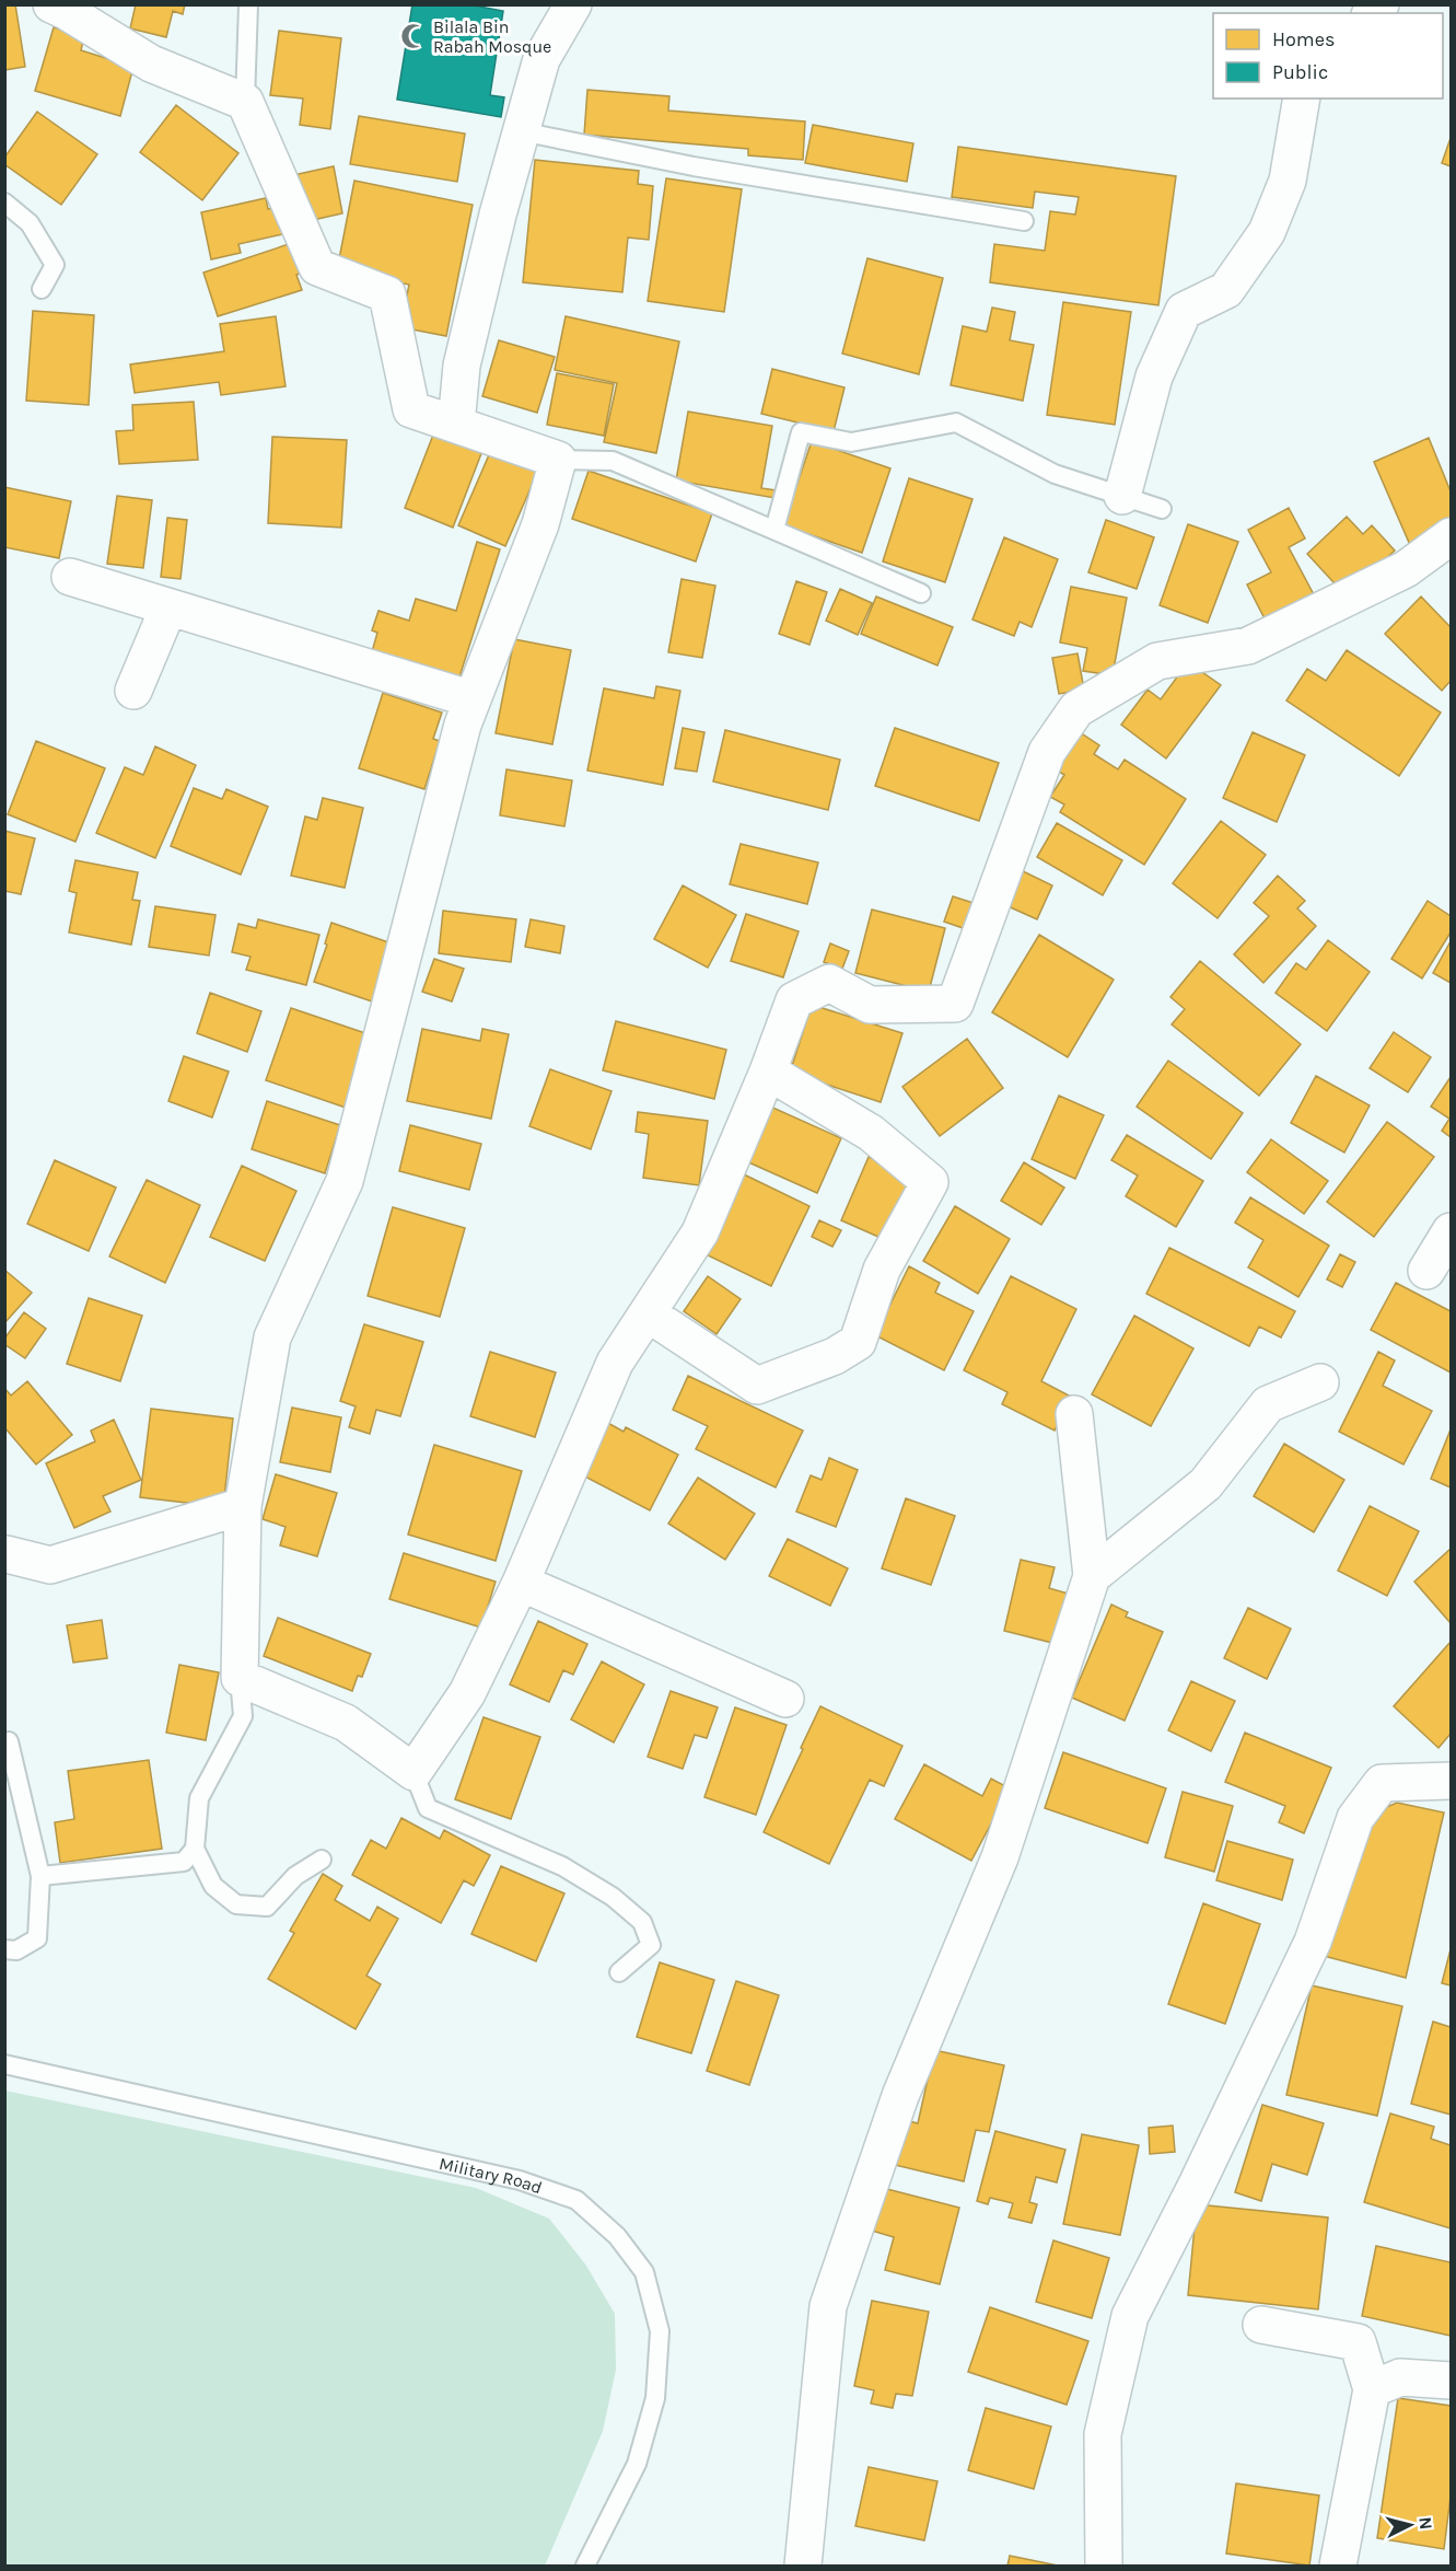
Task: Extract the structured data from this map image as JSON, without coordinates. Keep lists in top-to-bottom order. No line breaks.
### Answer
{"streets":{"lane":["Military Road"]},"places":{"mosque":["Bilala Bin Rabah Mosque"]},"legend":["Homes","Public"],"north":"right"}
